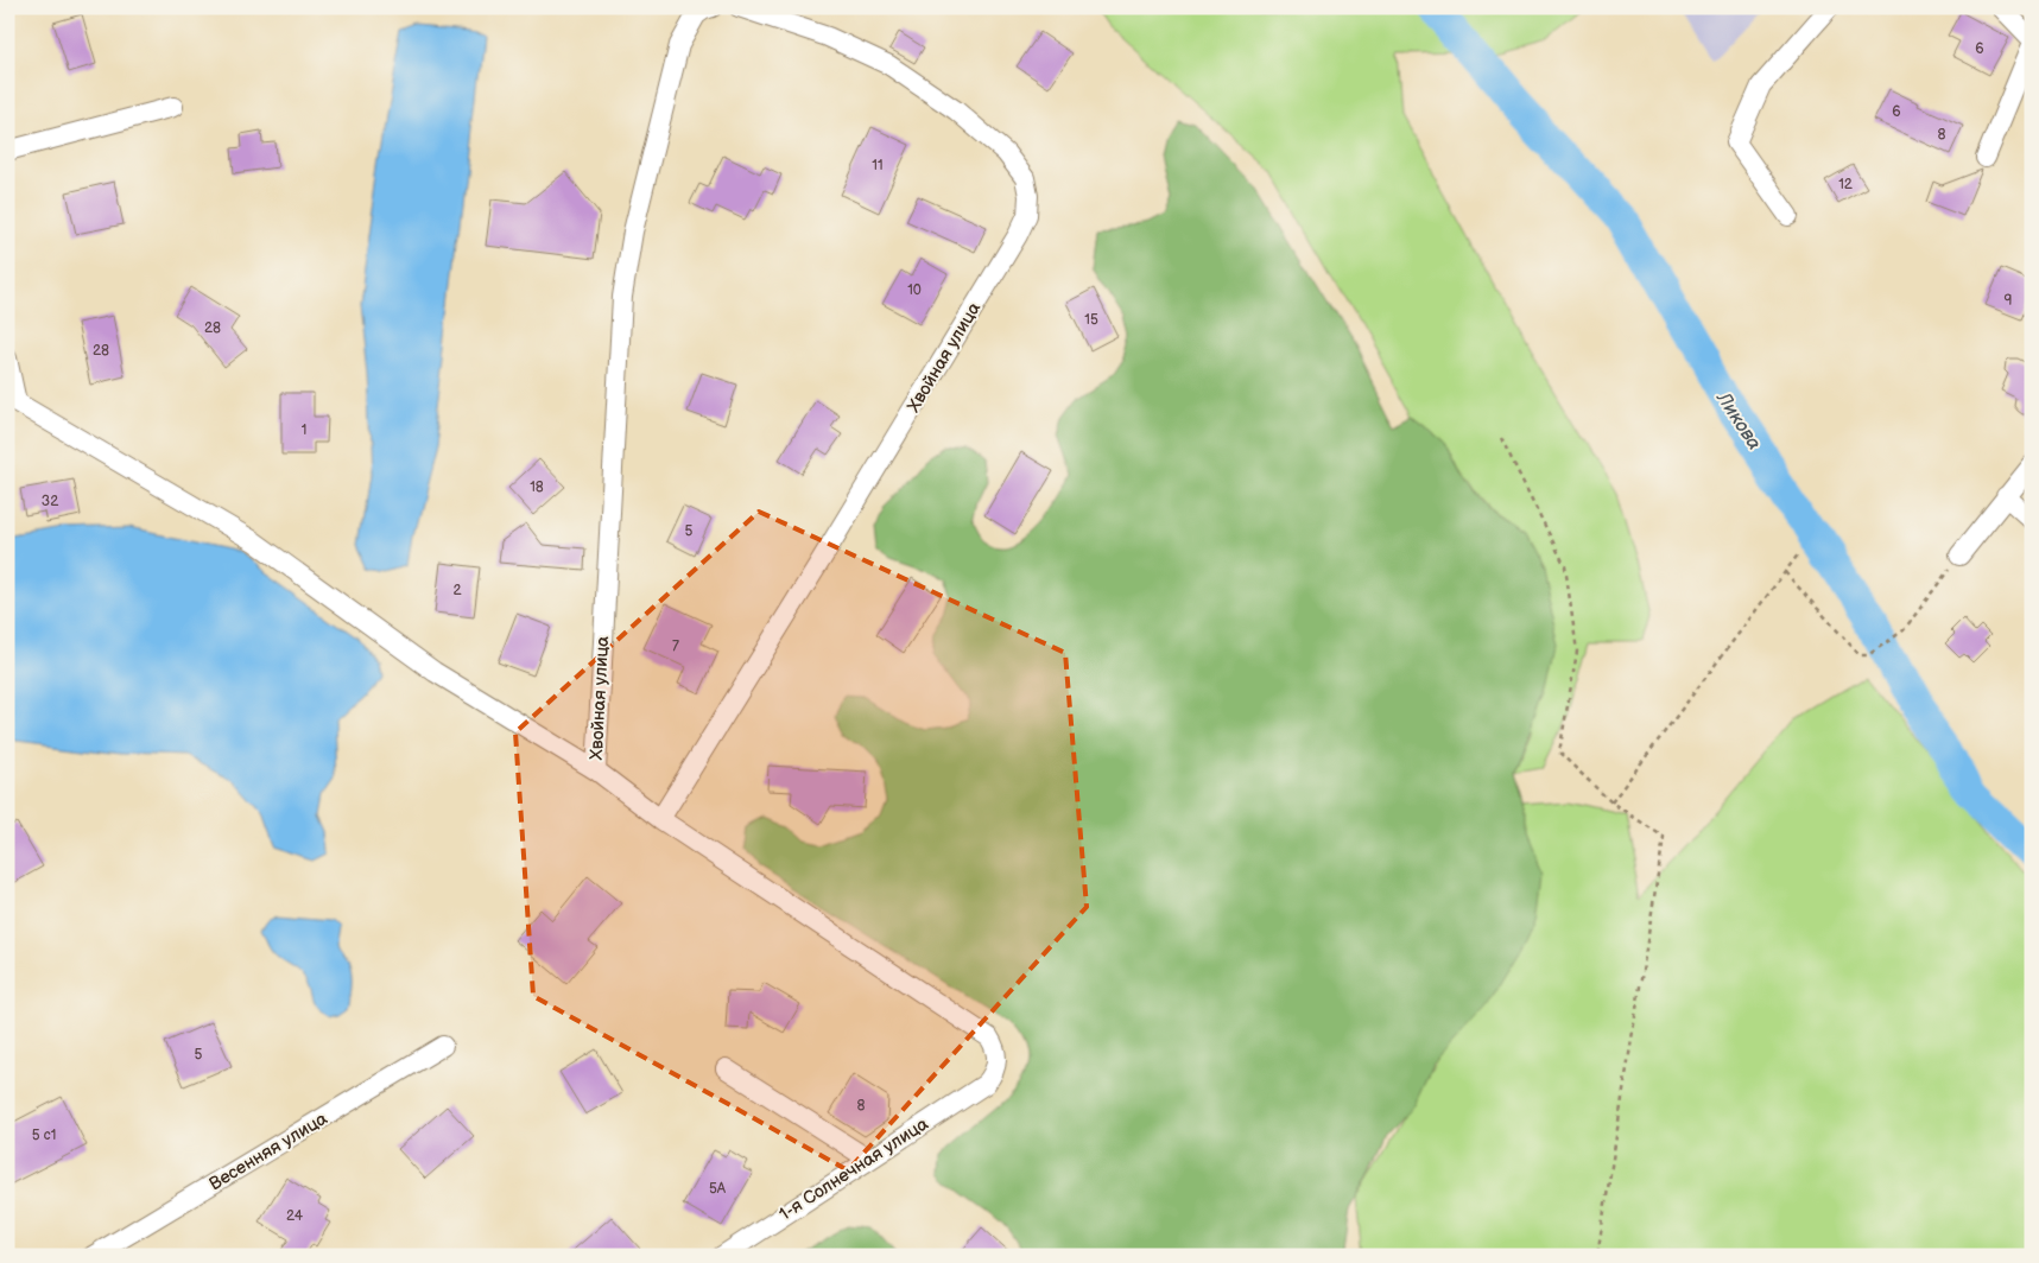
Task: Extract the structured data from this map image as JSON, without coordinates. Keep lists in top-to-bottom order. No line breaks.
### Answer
{"streets":{"street":["Хвойная улица","Весенняя улица","1-я Солнечная улица"]},"crossings":[["Хвойная улица","1-я Солнечная улица"]],"water":["Ликова"],"house_numbers":["6","6","8","11","12","10","9","15","28","28","1","18","32","5","2","7","5","8","5 с1","5А","24"]}
